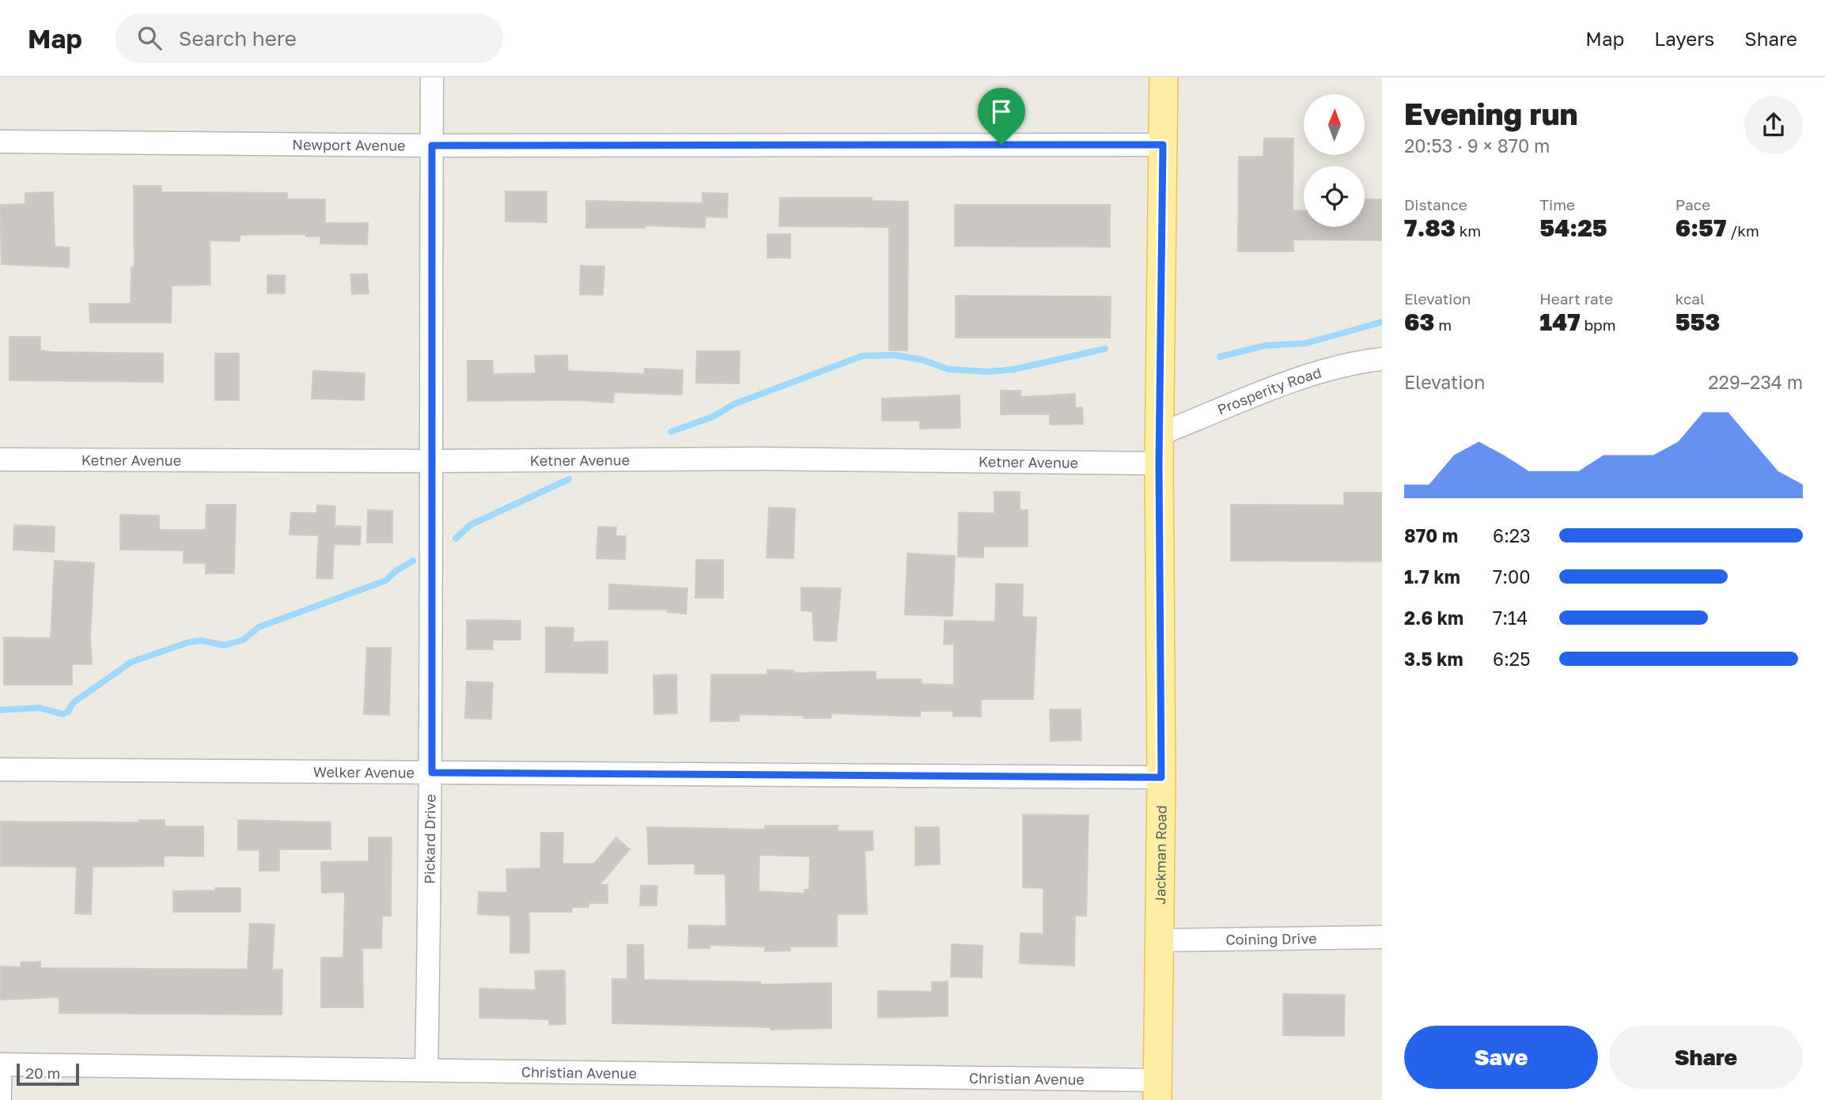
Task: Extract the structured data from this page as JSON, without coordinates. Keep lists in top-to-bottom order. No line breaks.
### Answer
{"streets":{"main road":["Jackman Road"],"street":["Newport Avenue","Prosperity Road","Ketner Avenue","Welker Avenue","Pickard Drive","Coining Drive","Christian Avenue"]},"crossings":[["Newport Avenue","Pickard Drive"],["Newport Avenue","Jackman Road"],["Prosperity Road","Jackman Road"],["Ketner Avenue","Pickard Drive"],["Ketner Avenue","Jackman Road"],["Welker Avenue","Pickard Drive"],["Welker Avenue","Jackman Road"],["Pickard Drive","Christian Avenue"],["Jackman Road","Coining Drive"],["Jackman Road","Christian Avenue"]],"scale_bar":"20 m","north":"top","page":{"header":"Map","search":"Search here","nav":["Map","Layers","Share"],"heading":["Evening run","20:53 · 9 × 870 m"],"stats":[["Distance","7.83 km"],["Time","54:25"],["Pace","6:57 /km"],["Elevation","63 m"],["Heart rate","147 bpm"],["kcal","553"]],"chart":["Elevation","229–234 m"],"list":[{"name":"870 m","note":"6:23"},{"name":"1.7 km","note":"7:00"},{"name":"2.6 km","note":"7:14"},{"name":"3.5 km","note":"6:25"}],"buttons":["Save","Share"],"scale":"20 m"}}
